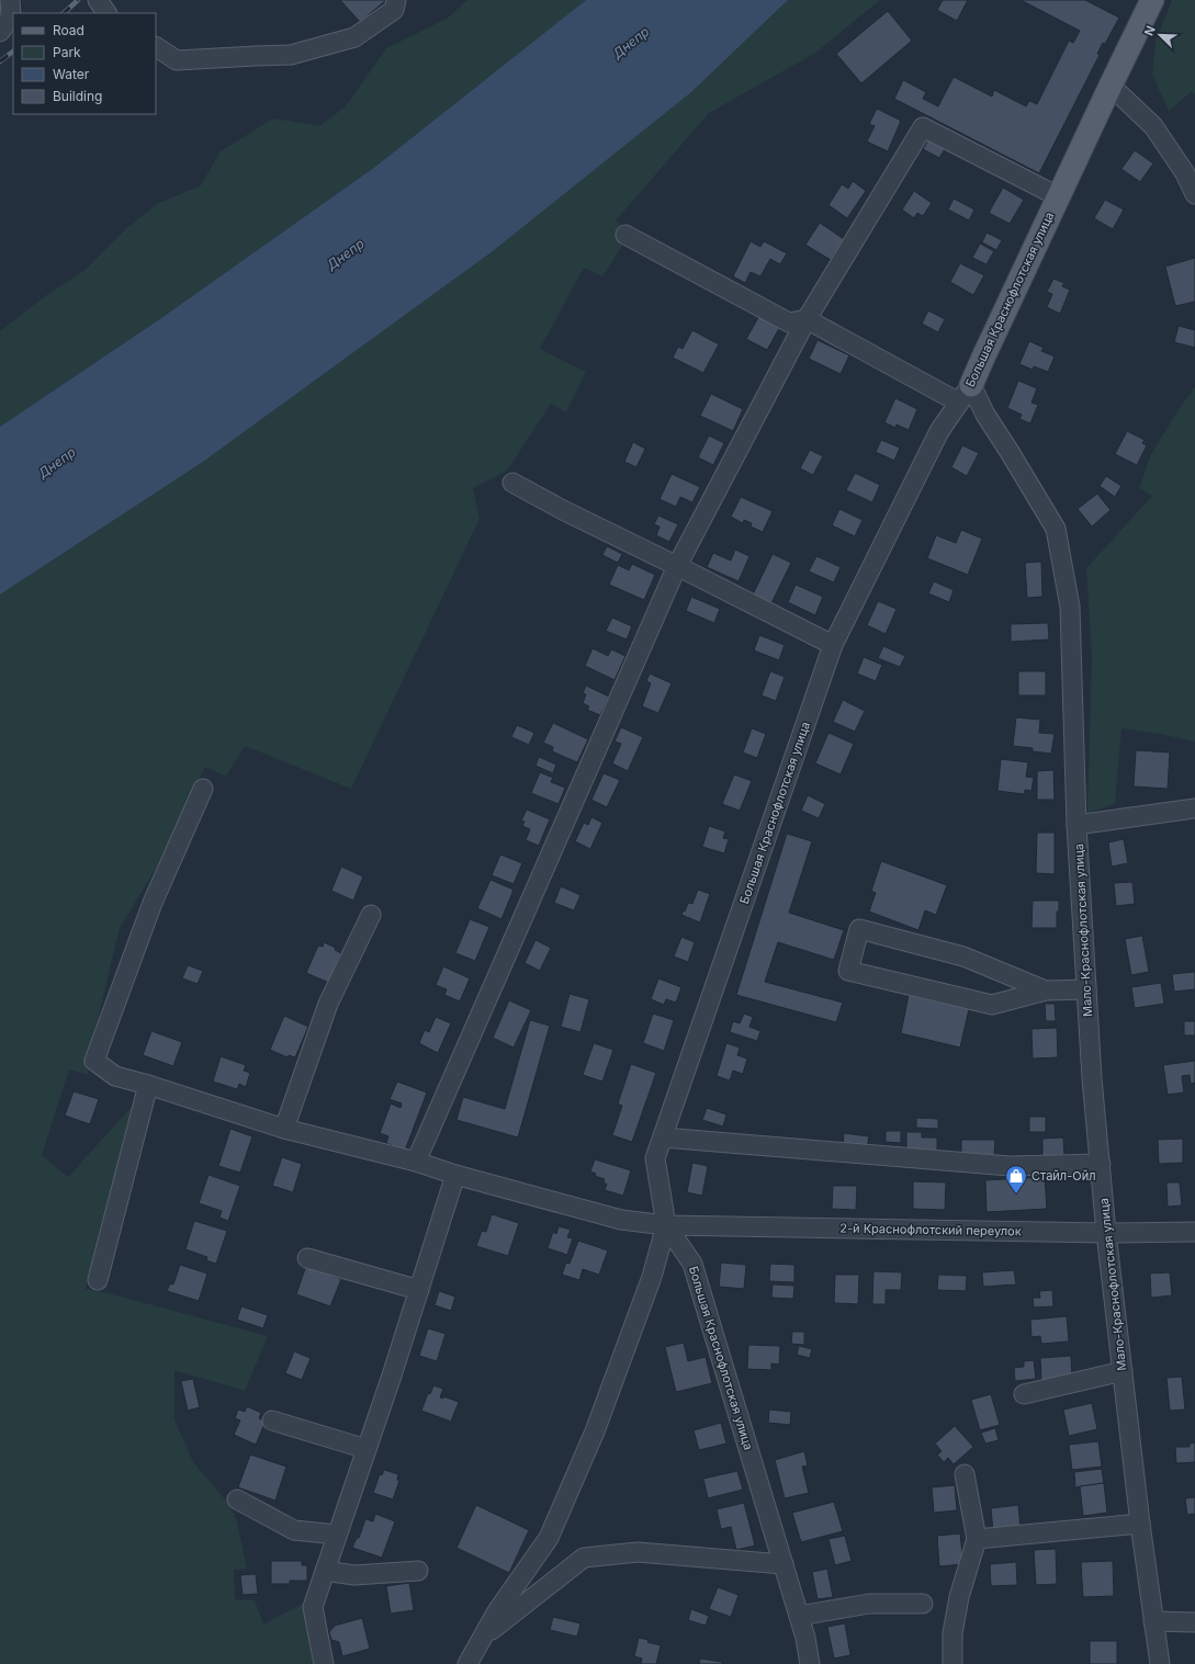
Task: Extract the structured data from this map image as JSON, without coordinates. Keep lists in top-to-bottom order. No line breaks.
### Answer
{"streets":{"main road":["Большая Краснофлотская улица"],"street":["Мало-Краснофлотская улица","2-й Краснофлотский переулок"]},"crossings":[["Большая Краснофлотская улица","Мало-Краснофлотская улица"],["Большая Краснофлотская улица","2-й Краснофлотский переулок"],["Мало-Краснофлотская улица","2-й Краснофлотский переулок"]],"water":["Днепр"],"places":{"shop":["Стайл-Ойл"]},"legend":["Road","Park","Water","Building"],"north":"top left"}
